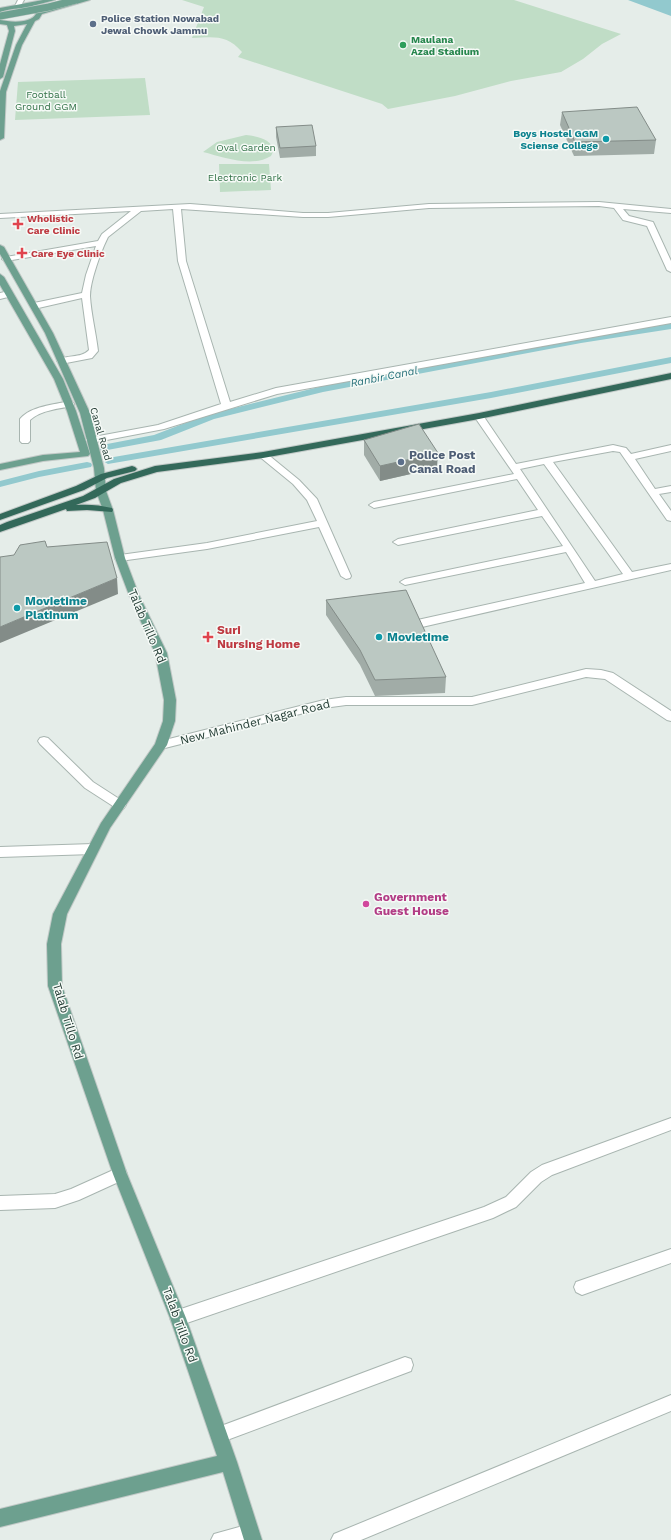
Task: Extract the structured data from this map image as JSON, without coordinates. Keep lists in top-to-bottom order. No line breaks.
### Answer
{"streets":{"main road":["Canal Road","Talab Tillo Rd"],"street":["New Mahinder Nagar Road"]},"crossings":[["Canal Road","Talab Tillo Rd"],["Talab Tillo Rd","New Mahinder Nagar Road"]],"water":["Ranbir Canal"],"parks":["Football Ground GGM","Oval Garden","Electronic Park"],"places":{"other":["Police Station Nowabad Jewal Chowk Jammu","Maulana Azad Stadium","Boys Hostel GGM Sciense College","Police Post Canal Road","Movietime Platinum","Movietime","Government Guest House"],"health":["Wholistic Care Clinic","Care Eye Clinic","Suri Nursing Home"]}}
